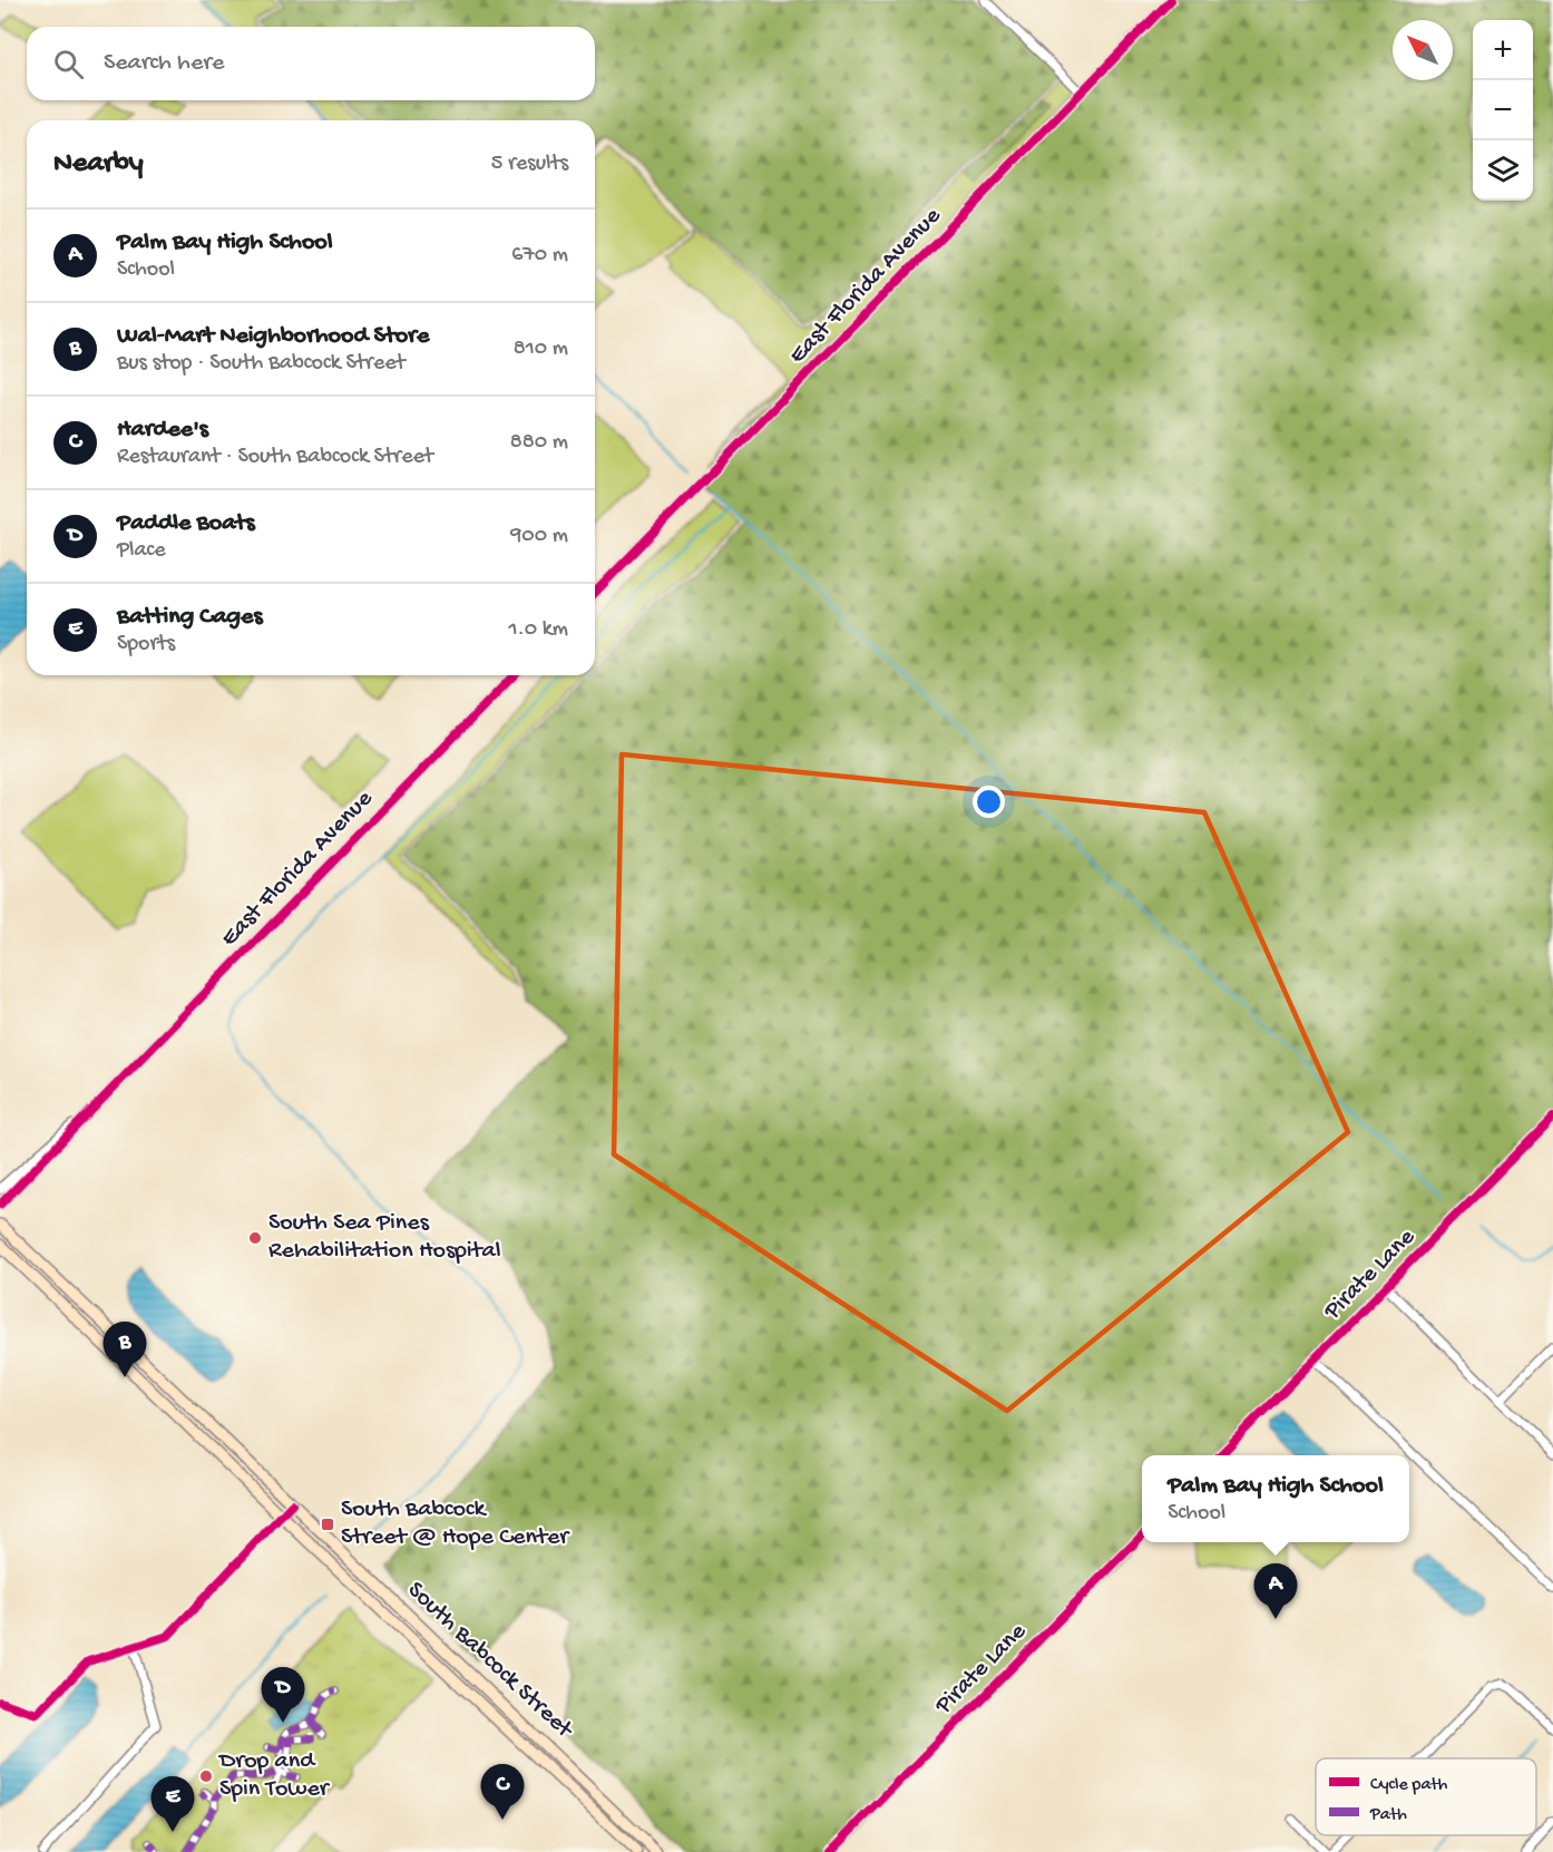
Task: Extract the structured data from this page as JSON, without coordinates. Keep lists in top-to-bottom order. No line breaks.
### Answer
{"streets":{"main road":["South Babcock Street"],"street":["East Florida Avenue","Pirate Lane"]},"places":{"other":["South Sea Pines Rehabilitation Hospital","Drop and Spin Tower"],"transit":["South Babcock Street @ Hope Center"]},"legend":["Cycle path","Path"],"north":"top left","page":{"map_buttons":["+","−"],"search":"Search here","heading":["Nearby","5 results"],"list":[{"mark":"A","name":"Palm Bay High School","note":"School","value":"670 m"},{"mark":"B","name":"Wal-Mart Neighborhood Store","note":"Bus stop · South Babcock Street","value":"810 m"},{"mark":"C","name":"Hardee's","note":"Restaurant · South Babcock Street","value":"880 m"},{"mark":"D","name":"Paddle Boats","note":"Place","value":"900 m"},{"mark":"E","name":"Batting Cages","note":"Sports","value":"1.0 km"}],"pins":["B","A","D","C","E"],"popup":["Palm Bay High School","School"]}}
